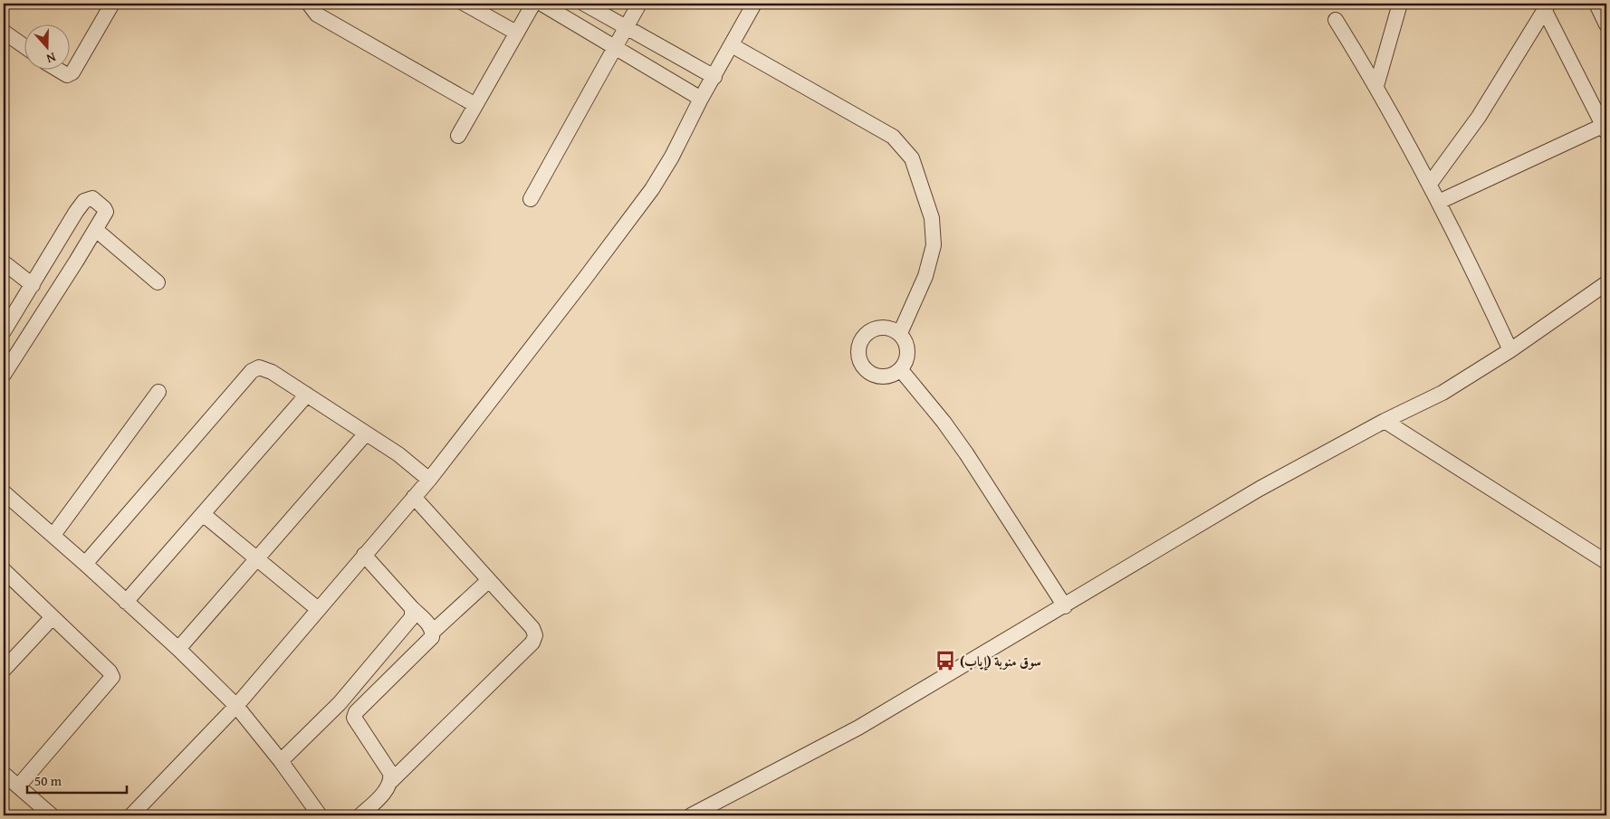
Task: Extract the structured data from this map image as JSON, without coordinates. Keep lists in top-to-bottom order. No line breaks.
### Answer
{"places":{"bus stop":["سوق منوبة (إياب)"]},"scale_bar":"50 m","north":"bottom"}
